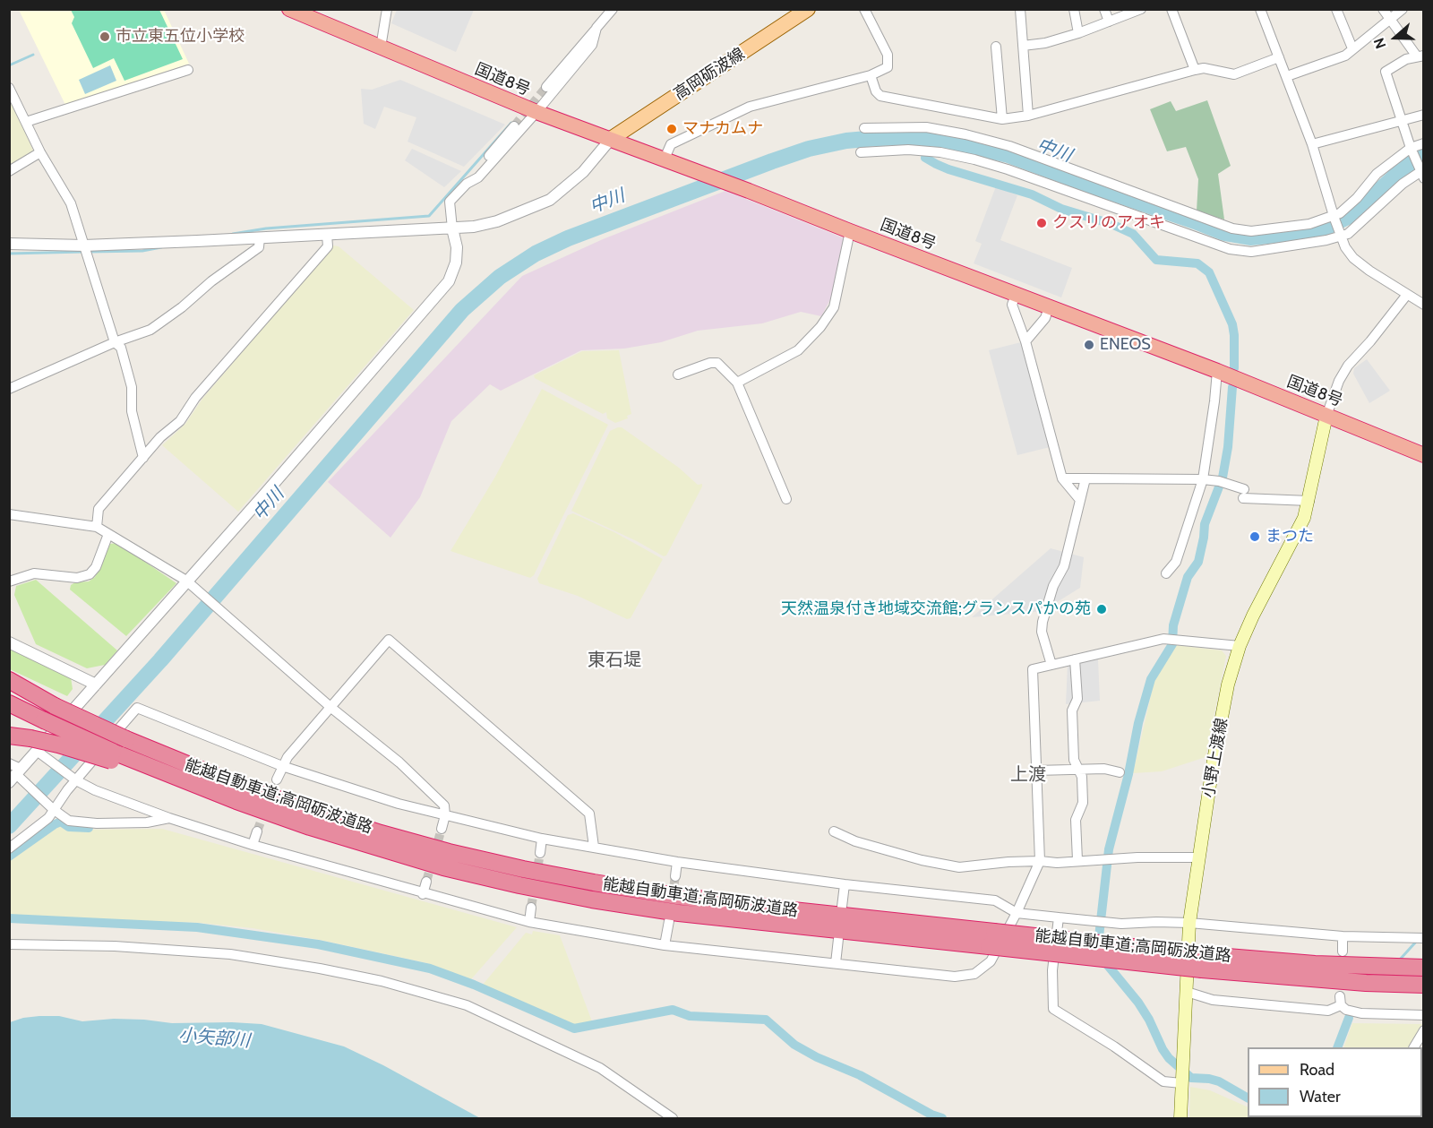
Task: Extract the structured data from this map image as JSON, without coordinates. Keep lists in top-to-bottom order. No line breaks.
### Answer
{"streets":{"highway":["国道8号","能越自動車道;高岡砺波道路"],"main road":["高岡砺波線","小野上渡線"]},"crossings":[["高岡砺波線","国道8号"],["国道8号","小野上渡線"]],"districts":["東石堤","上渡"],"water":["中川","小矢部川"],"places":["市立東五位小学校","マナカムナ","クスリのアオキ","ENEOS","まつた","天然温泉付き地域交流館;グランスパかの苑"],"legend":["Road","Water"],"north":"left"}
